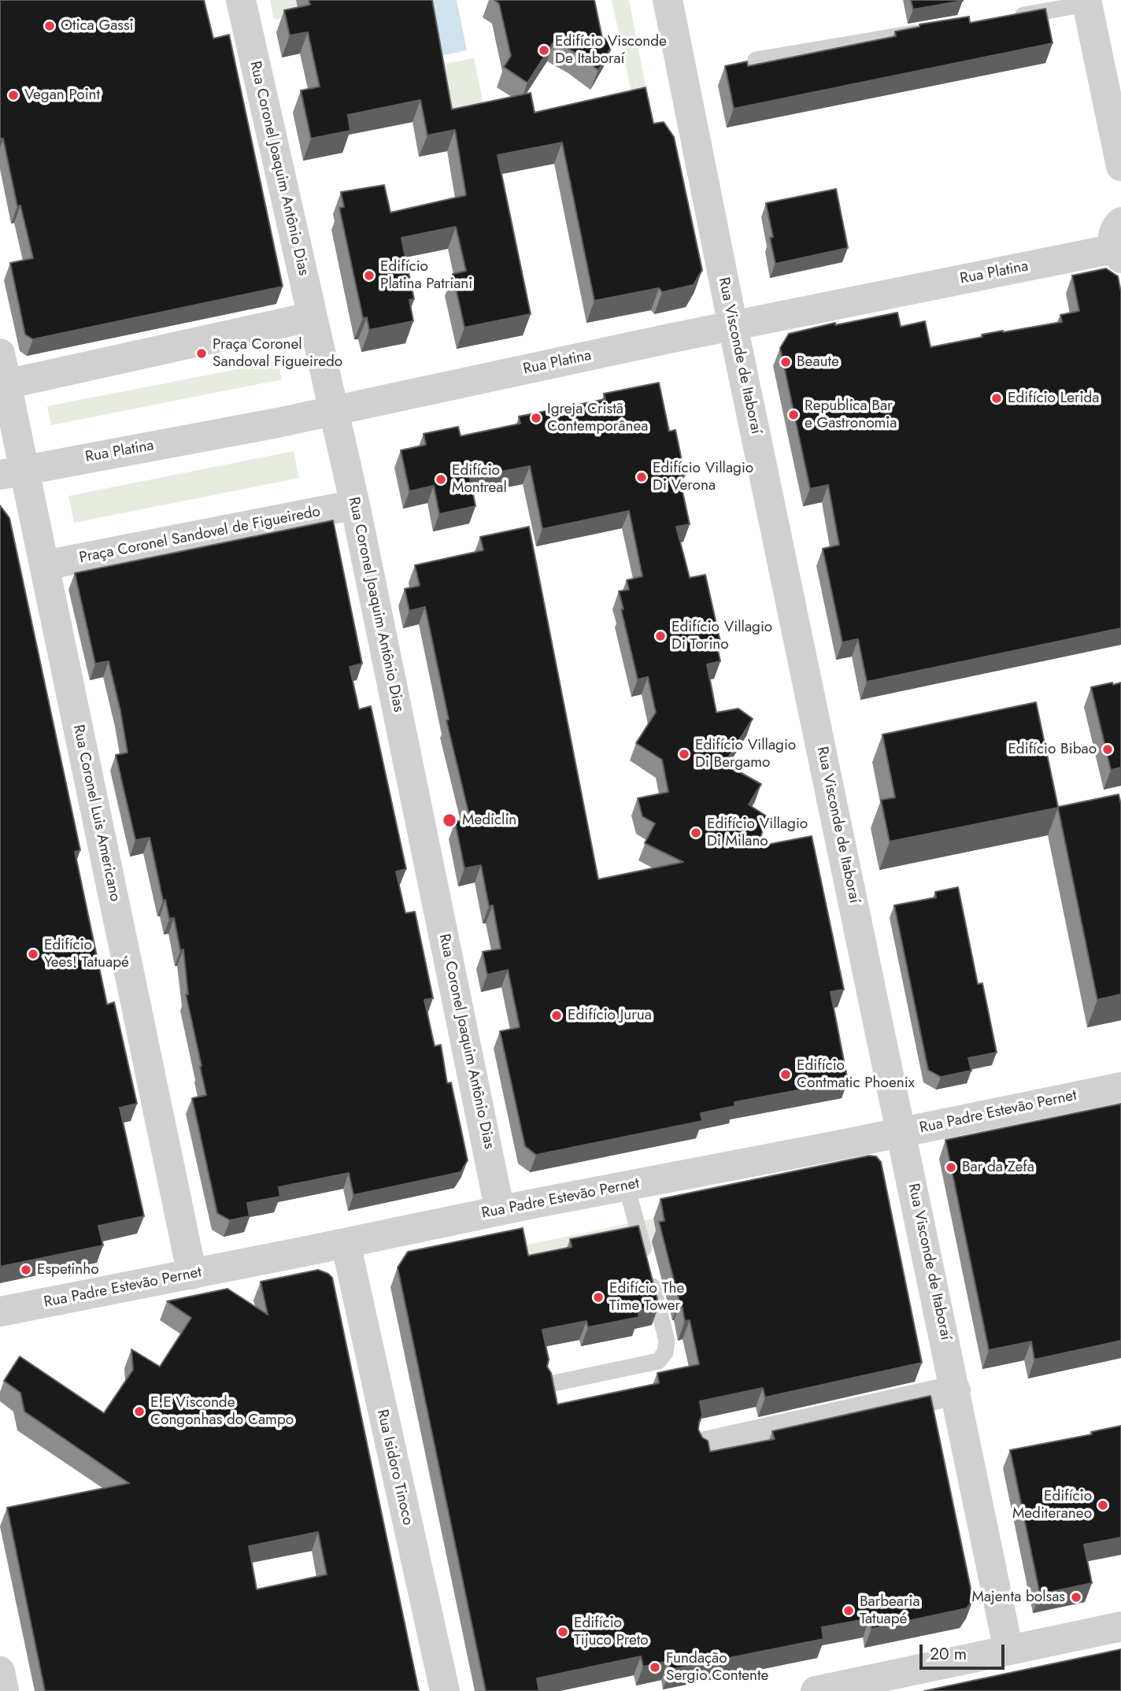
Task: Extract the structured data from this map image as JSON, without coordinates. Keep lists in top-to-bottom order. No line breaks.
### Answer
{"streets":{"street":["Rua Coronel Joaquim Antônio Dias","Rua Platina","Rua Visconde de Itaboraí","Praça Coronel Sandovel de Figueiredo","Rua Coronel Luis Americano","Rua Padre Estevão Pernet","Rua Isidoro Tinoco"]},"crossings":[["Rua Coronel Joaquim Antônio Dias","Rua Platina"],["Rua Coronel Joaquim Antônio Dias","Praça Coronel Sandovel de Figueiredo"],["Rua Coronel Joaquim Antônio Dias","Rua Padre Estevão Pernet"],["Rua Platina","Rua Visconde de Itaboraí"],["Rua Platina","Rua Coronel Luis Americano"],["Rua Visconde de Itaboraí","Rua Padre Estevão Pernet"],["Praça Coronel Sandovel de Figueiredo","Rua Coronel Luis Americano"],["Rua Coronel Luis Americano","Rua Padre Estevão Pernet"],["Rua Padre Estevão Pernet","Rua Isidoro Tinoco"]],"places":["Otica Gassi","Edifício Visconde De Itaboraí","Vegan Point","Edifício Platina Patriani","Praça Coronel Sandoval Figueiredo","Beaute","Edifício Lerida","Republica Bar e Gastronomia","Igreja Cristã Contemporânea","Edifício Villagio Di Verona","Edifício Montreal","Edifício Villagio Di Torino","Edifício Bibao","Edifício Villagio Di Bergamo","Mediclin","Edifício Villagio Di Milano","Edifício Yees! Tatuapé","Edifício Jurua","Edifício Contmatic Phoenix","Bar da Zefa","Espetinho","Edifício The Time Tower","E.E Visconde Congonhas do Campo","Edifício Mediteraneo","Majenta bolsas","Barbearia Tatuapé","Edifício Tijuco Preto","Fundação Sergio Contente"],"scale_bar":"20 m"}
